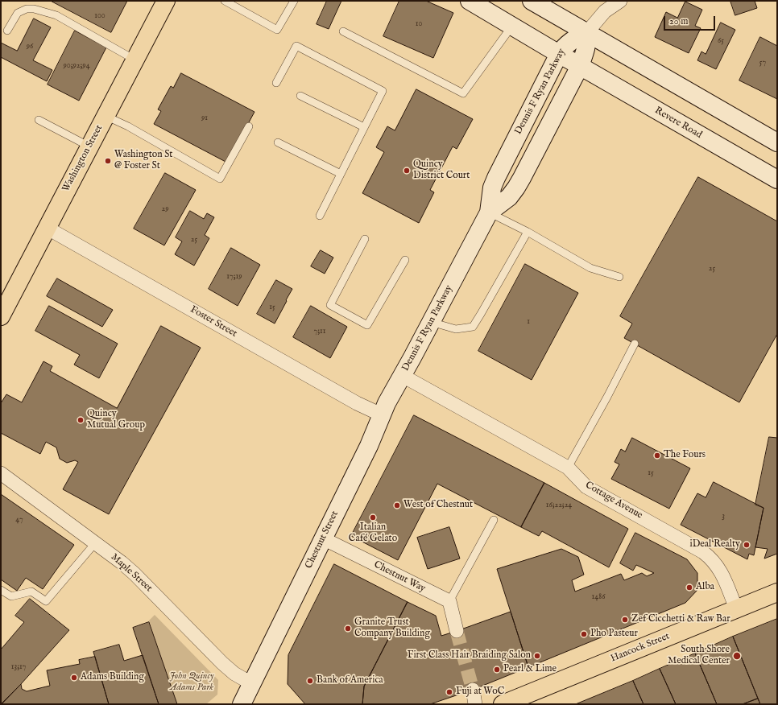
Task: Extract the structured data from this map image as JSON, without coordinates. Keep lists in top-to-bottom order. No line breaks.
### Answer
{"streets":{"main road":["Washington Street","Hancock Street"],"street":["Dennis F Ryan Parkway","Revere Road","Foster Street","Cottage Avenue","Chestnut Street","Maple Street","Chestnut Way"]},"crossings":[["Dennis F Ryan Parkway","Revere Road"],["Dennis F Ryan Parkway","Cottage Avenue"],["Dennis F Ryan Parkway","Chestnut Street"],["Washington Street","Foster Street"],["Foster Street","Chestnut Street"],["Cottage Avenue","Chestnut Street"],["Cottage Avenue","Hancock Street"],["Chestnut Street","Maple Street"],["Chestnut Street","Chestnut Way"]],"parks":["John Quincy Adams Park"],"places":["Washington St @ Foster St","Quincy District Court","Quincy Mutual Group","The Fours","West of Chestnut","Italian Café Gelato","iDeal Realty","Alba","Zef Cicchetti & Raw Bar","Granite Trust Company Building","Pho Pasteur","First Class Hair Braiding Salon","South Shore Medical Center","Pearl & Lime","Adams Building","Bank of America","Fuji at WoC"],"house_numbers":["100","10","65","96","57","90;92;94","91","29","25","25","17;19","15","1","7;11","15","16;22;24","3","47","1486","13;17"],"scale_bar":"20 m"}
